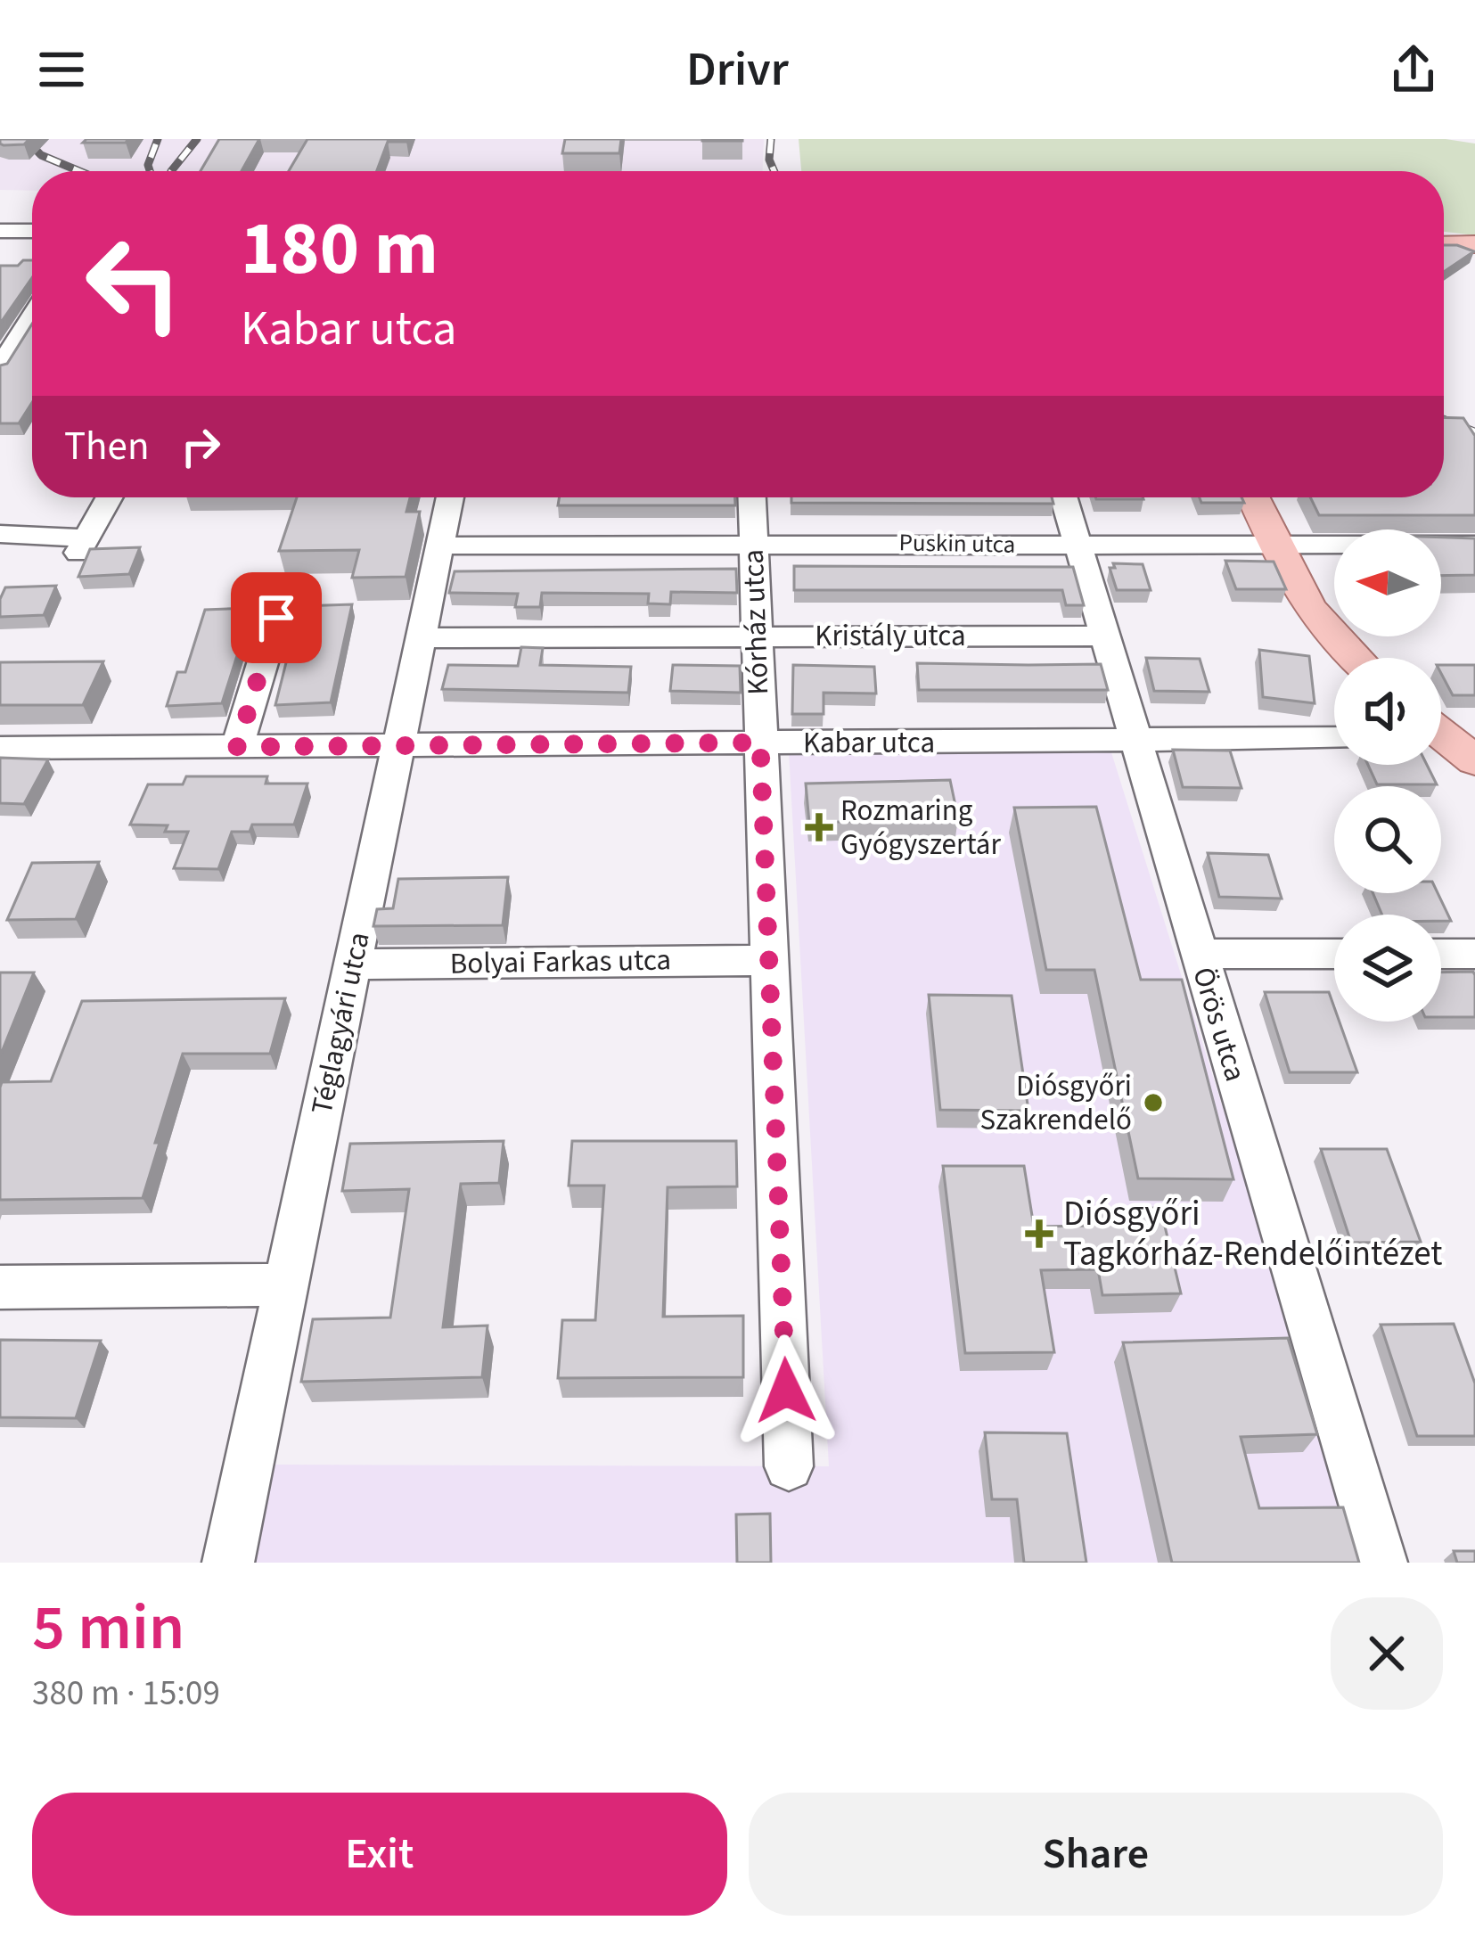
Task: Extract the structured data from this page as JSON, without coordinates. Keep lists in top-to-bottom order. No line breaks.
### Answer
{"streets":{"street":["Puskin utca","Kórház utca","Kristály utca","Kabar utca","Bolyai Farkas utca","Téglagyári utca","Örös utca"]},"crossings":[["Puskin utca","Kórház utca"],["Puskin utca","Téglagyári utca"],["Puskin utca","Örös utca"],["Kórház utca","Kristály utca"],["Kórház utca","Kabar utca"],["Kórház utca","Bolyai Farkas utca"],["Kristály utca","Téglagyári utca"],["Kristály utca","Örös utca"],["Kabar utca","Téglagyári utca"],["Kabar utca","Örös utca"],["Bolyai Farkas utca","Téglagyári utca"]],"places":{"health":["Rozmaring Gyógyszertár","Diósgyőri Tagkórház-Rendelőintézet"],"other":["Diósgyőri Szakrendelő"]},"north":"left","page":{"header":"Drivr","turn":["180 m","Kabar utca"],"then":"Then","heading":["5 min","380 m · 15:09"],"buttons":["Exit","Share"]}}
